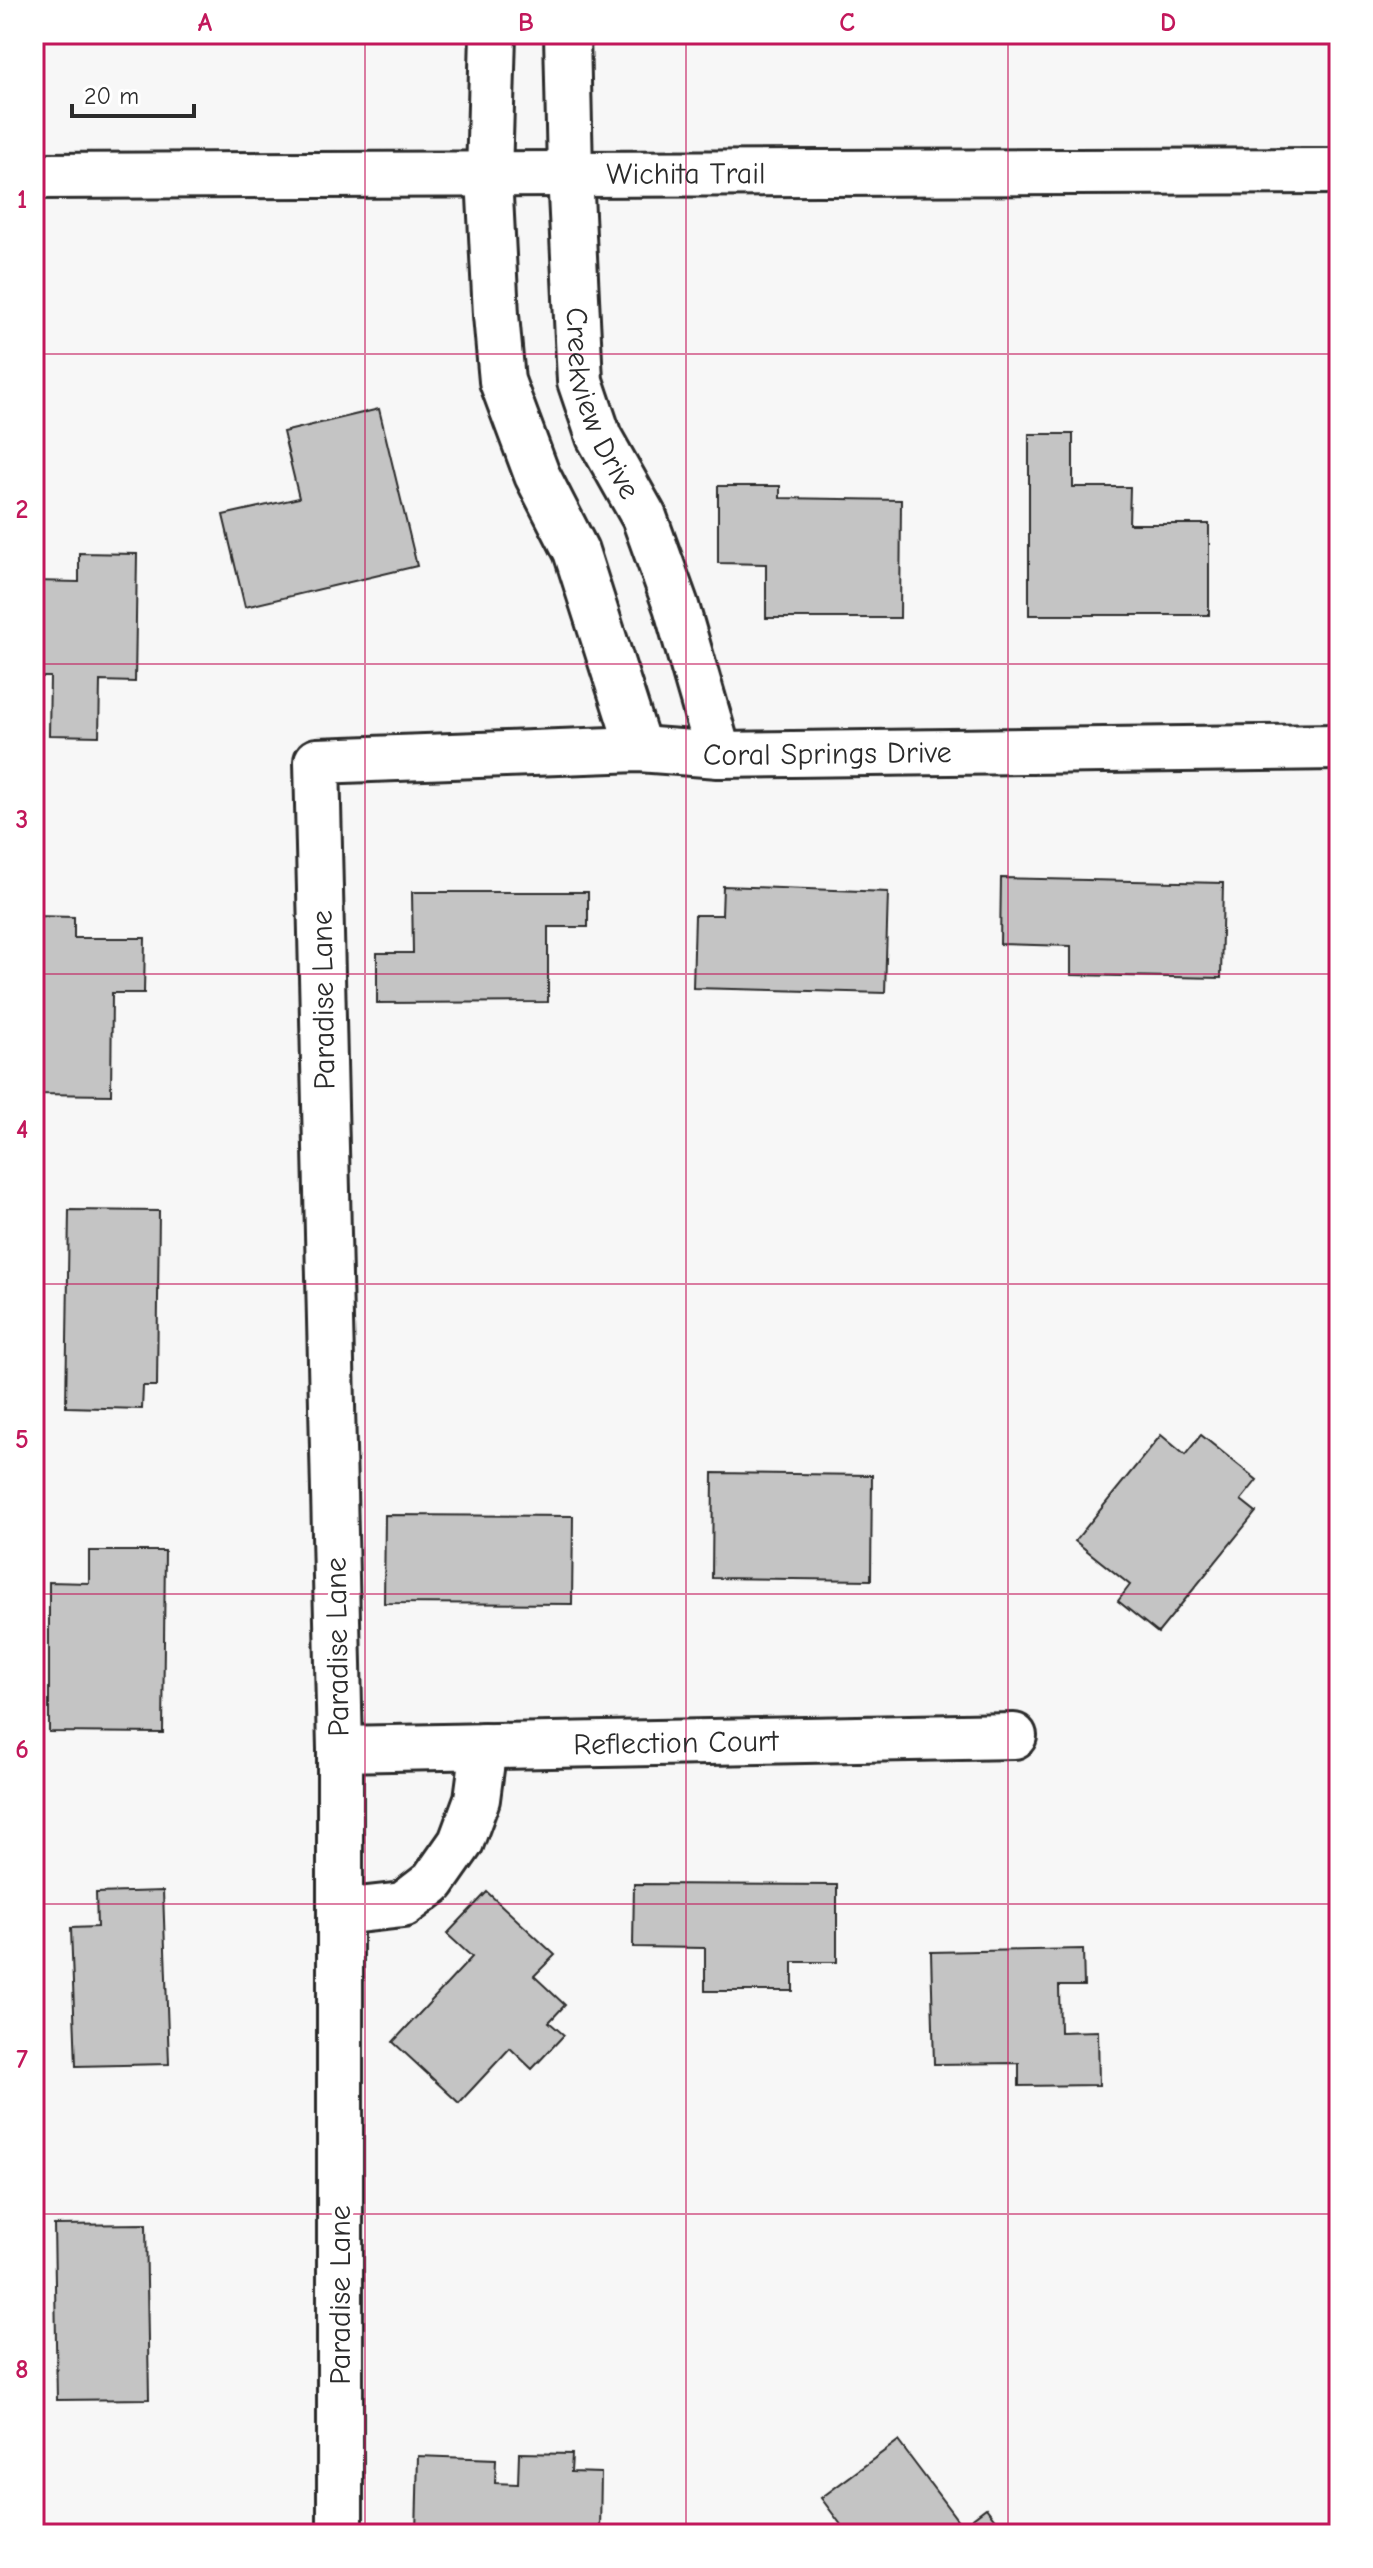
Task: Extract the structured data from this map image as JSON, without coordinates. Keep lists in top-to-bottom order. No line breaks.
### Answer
{"streets":{"street":["Wichita Trail","Creekview Drive","Coral Springs Drive","Paradise Lane","Reflection Court"]},"crossings":[["Wichita Trail","Creekview Drive"],["Creekview Drive","Coral Springs Drive"],["Coral Springs Drive","Paradise Lane"],["Paradise Lane","Reflection Court"]],"scale_bar":"20 m","grid":{"columns":["A","B","C","D"],"rows":["1","2","3","4","5","6","7","8"]}}
